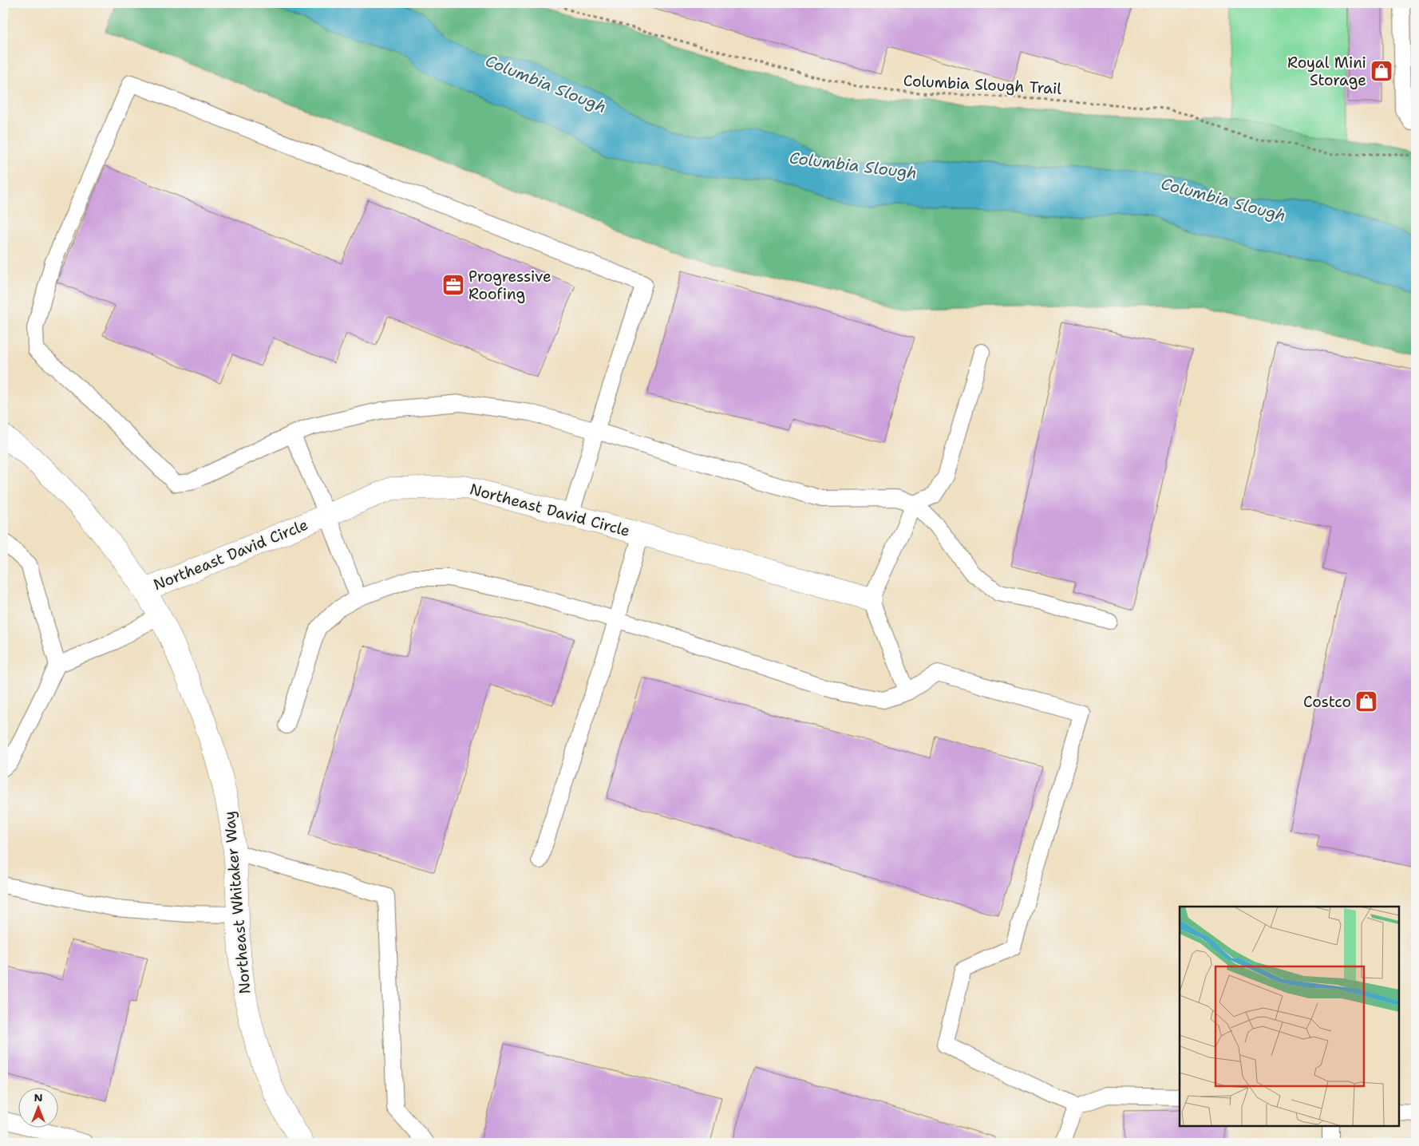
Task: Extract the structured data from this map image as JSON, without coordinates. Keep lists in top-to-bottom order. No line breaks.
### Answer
{"streets":{"street":["Northeast David Circle","Northeast Whitaker Way"],"path":["Columbia Slough Trail"]},"crossings":[["Northeast David Circle","Northeast Whitaker Way"]],"water":["Columbia Slough"],"places":{"shop":["Royal Mini Storage","Costco"],"office":["Progressive Roofing"]},"north":"top"}
